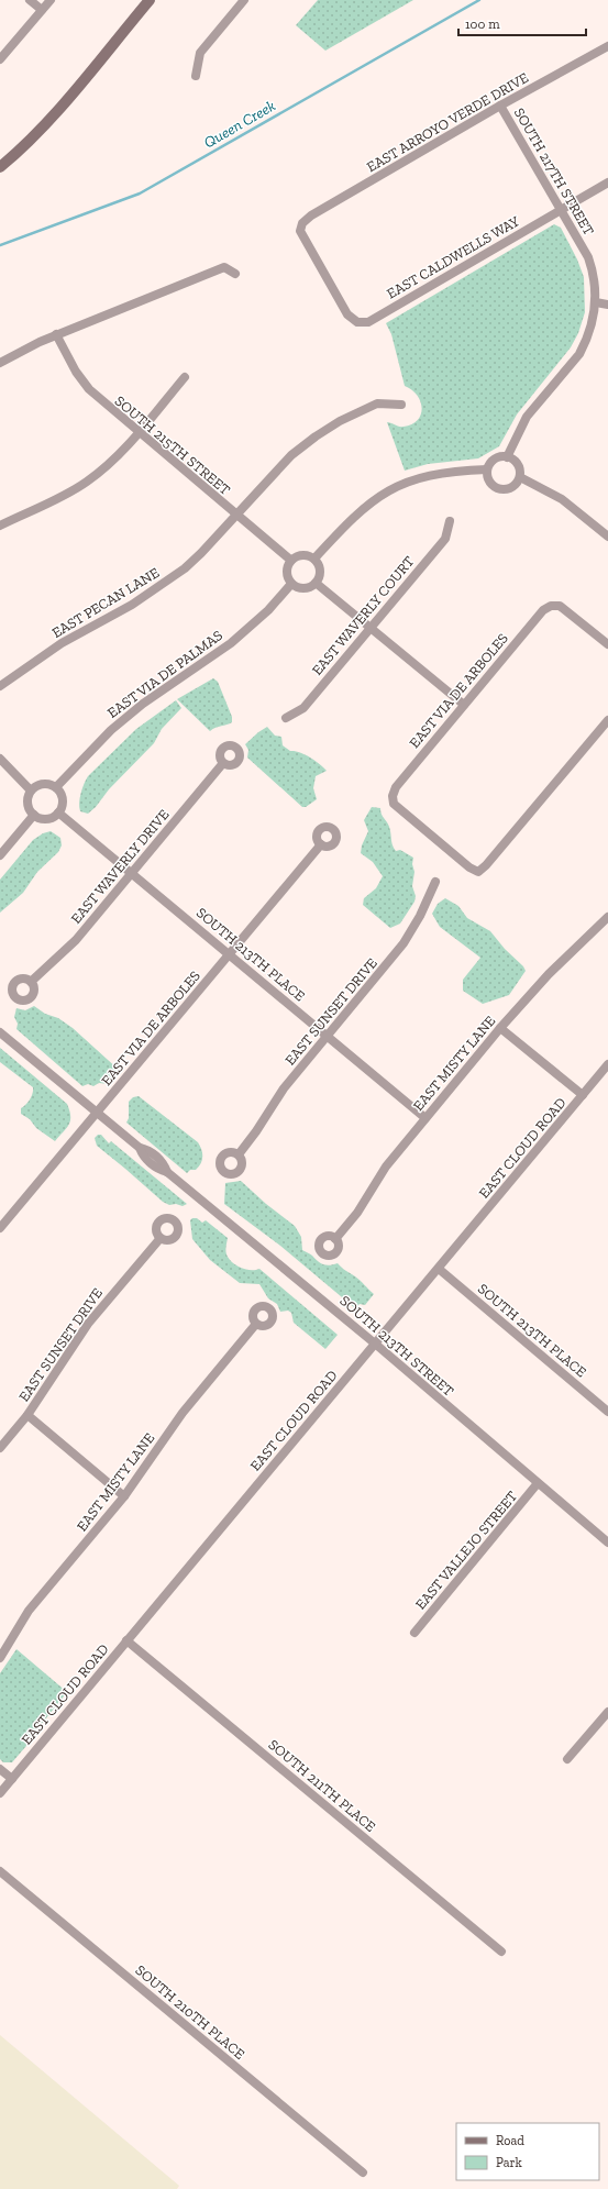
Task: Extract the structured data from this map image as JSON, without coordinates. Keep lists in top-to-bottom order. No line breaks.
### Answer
{"streets":{"street":["EAST ARROYO VERDE DRIVE","SOUTH 217TH STREET","EAST CALDWELLS WAY","SOUTH 215TH STREET","EAST PECAN LANE","EAST WAVERLY COURT","EAST VIA DE PALMAS","EAST VIA DE ARBOLES","EAST WAVERLY DRIVE","SOUTH 213TH PLACE","EAST SUNSET DRIVE","EAST MISTY LANE","EAST CLOUD ROAD","SOUTH 213TH STREET","EAST VALLEJO STREET","SOUTH 211TH PLACE","SOUTH 210TH PLACE"]},"crossings":[["EAST ARROYO VERDE DRIVE","SOUTH 217TH STREET"],["EAST ARROYO VERDE DRIVE","EAST CALDWELLS WAY"],["SOUTH 217TH STREET","EAST CALDWELLS WAY"],["SOUTH 215TH STREET","EAST PECAN LANE"],["SOUTH 215TH STREET","EAST VIA DE PALMAS"],["EAST VIA DE PALMAS","SOUTH 213TH PLACE"],["EAST VIA DE ARBOLES","SOUTH 213TH PLACE"],["EAST VIA DE ARBOLES","SOUTH 213TH STREET"],["EAST WAVERLY DRIVE","SOUTH 213TH PLACE"],["SOUTH 213TH PLACE","EAST SUNSET DRIVE"],["SOUTH 213TH PLACE","EAST MISTY LANE"],["SOUTH 213TH PLACE","EAST CLOUD ROAD"],["EAST CLOUD ROAD","SOUTH 213TH STREET"],["EAST CLOUD ROAD","SOUTH 211TH PLACE"],["SOUTH 213TH STREET","EAST VALLEJO STREET"]],"water":["Queen Creek"],"legend":["Road","Park"],"scale_bar":"100 m"}
